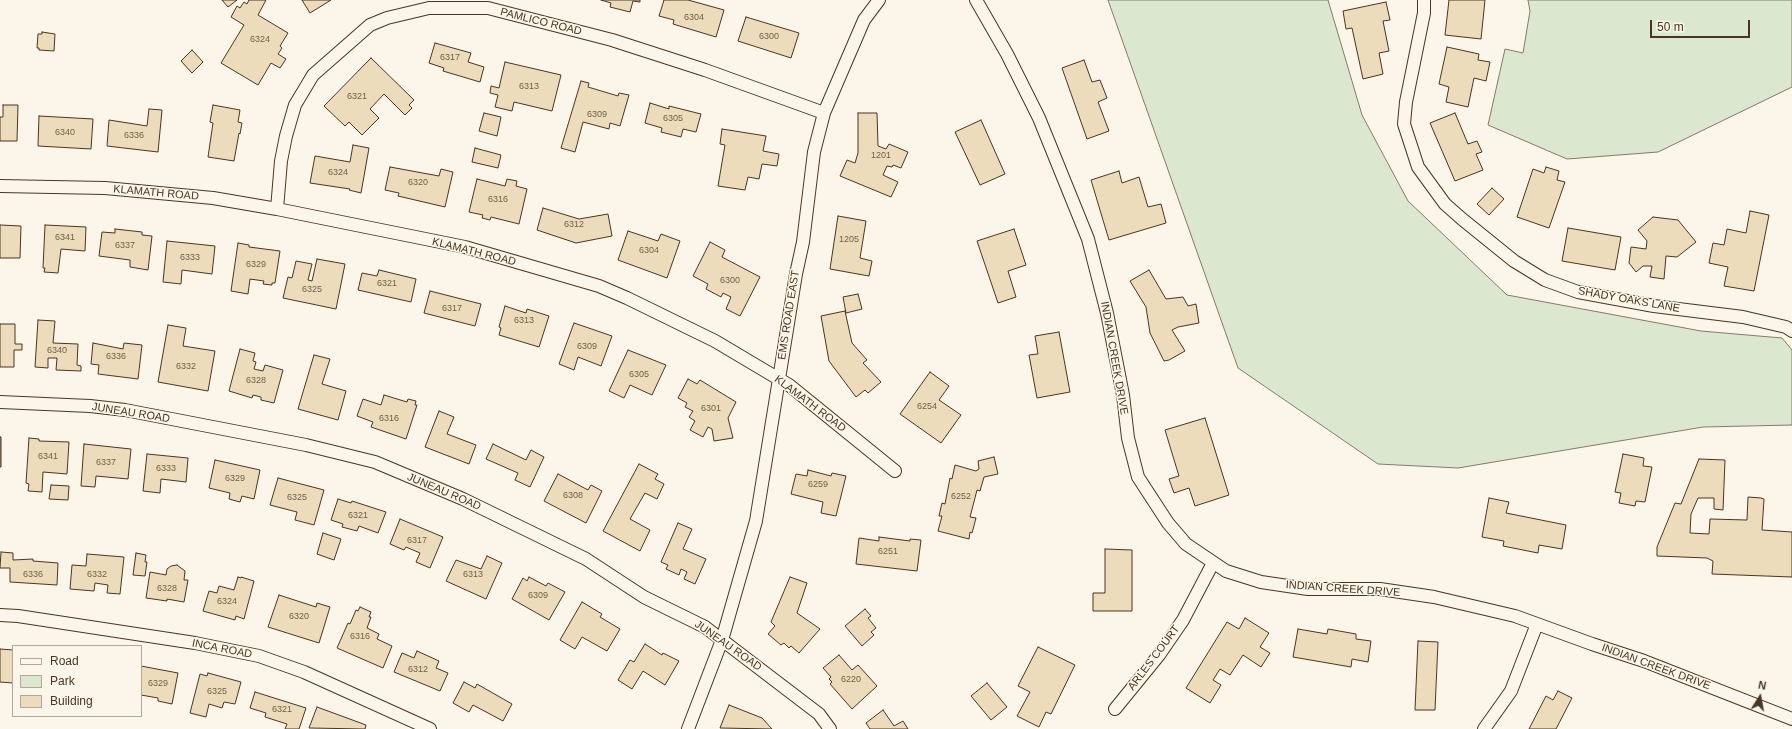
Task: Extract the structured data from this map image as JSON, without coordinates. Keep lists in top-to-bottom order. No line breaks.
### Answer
{"streets":{"street":["PAMLICO ROAD","KLAMATH ROAD","SHADY OAKS LANE","EMS ROAD EAST","INDIAN CREEK DRIVE","JUNEAU ROAD","INCA ROAD","ARLES COURT"]},"crossings":[["PAMLICO ROAD","KLAMATH ROAD"],["PAMLICO ROAD","EMS ROAD EAST"],["KLAMATH ROAD","EMS ROAD EAST"],["EMS ROAD EAST","JUNEAU ROAD"],["INDIAN CREEK DRIVE","ARLES COURT"]],"house_numbers":["6304","6300","6324","6317","6313","6321","6309","6305","6340","6336","1201","6324","6320","6316","6312","6341","1205","6337","6304","6333","6329","6300","6321","6325","6317","6313","6309","6340","6336","6332","6305","6328","6254","6301","6316","6341","6337","6333","6329","6259","6308","6252","6325","6321","6317","6251","6336","6332","6313","6328","6309","6324","6320","6316","6312","6220","6329","6325","6321"],"legend":["Road","Park","Building"],"scale_bar":"50 m","north":"top"}
